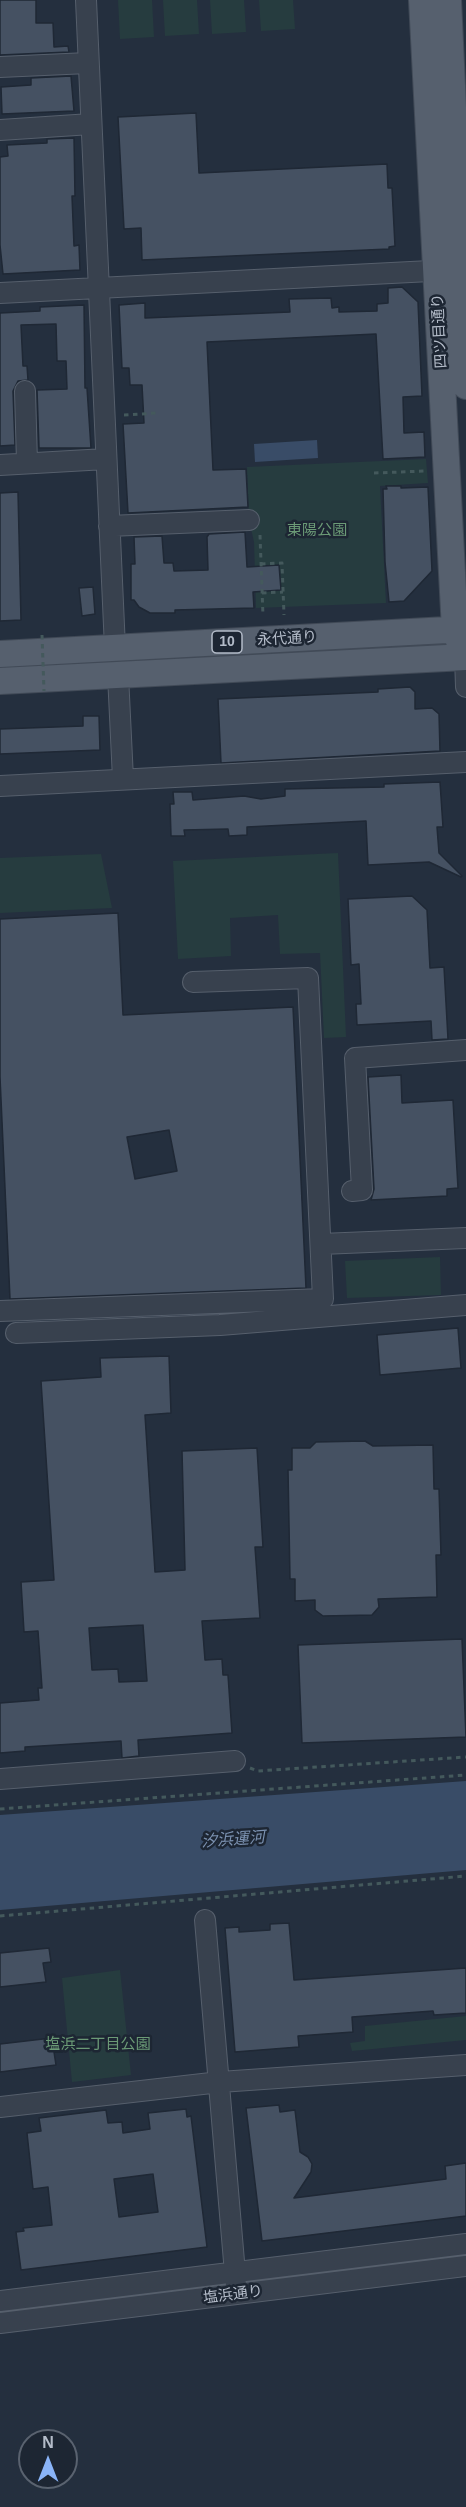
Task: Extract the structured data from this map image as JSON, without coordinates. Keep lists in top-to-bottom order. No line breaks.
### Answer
{"streets":{"main road":["四ツ目通り","永代通り","10"],"street":["塩浜通り"]},"crossings":[["四ツ目通り","永代通り"]],"water":["汐浜運河"],"parks":["東陽公園","塩浜二丁目公園"],"north":"top"}
